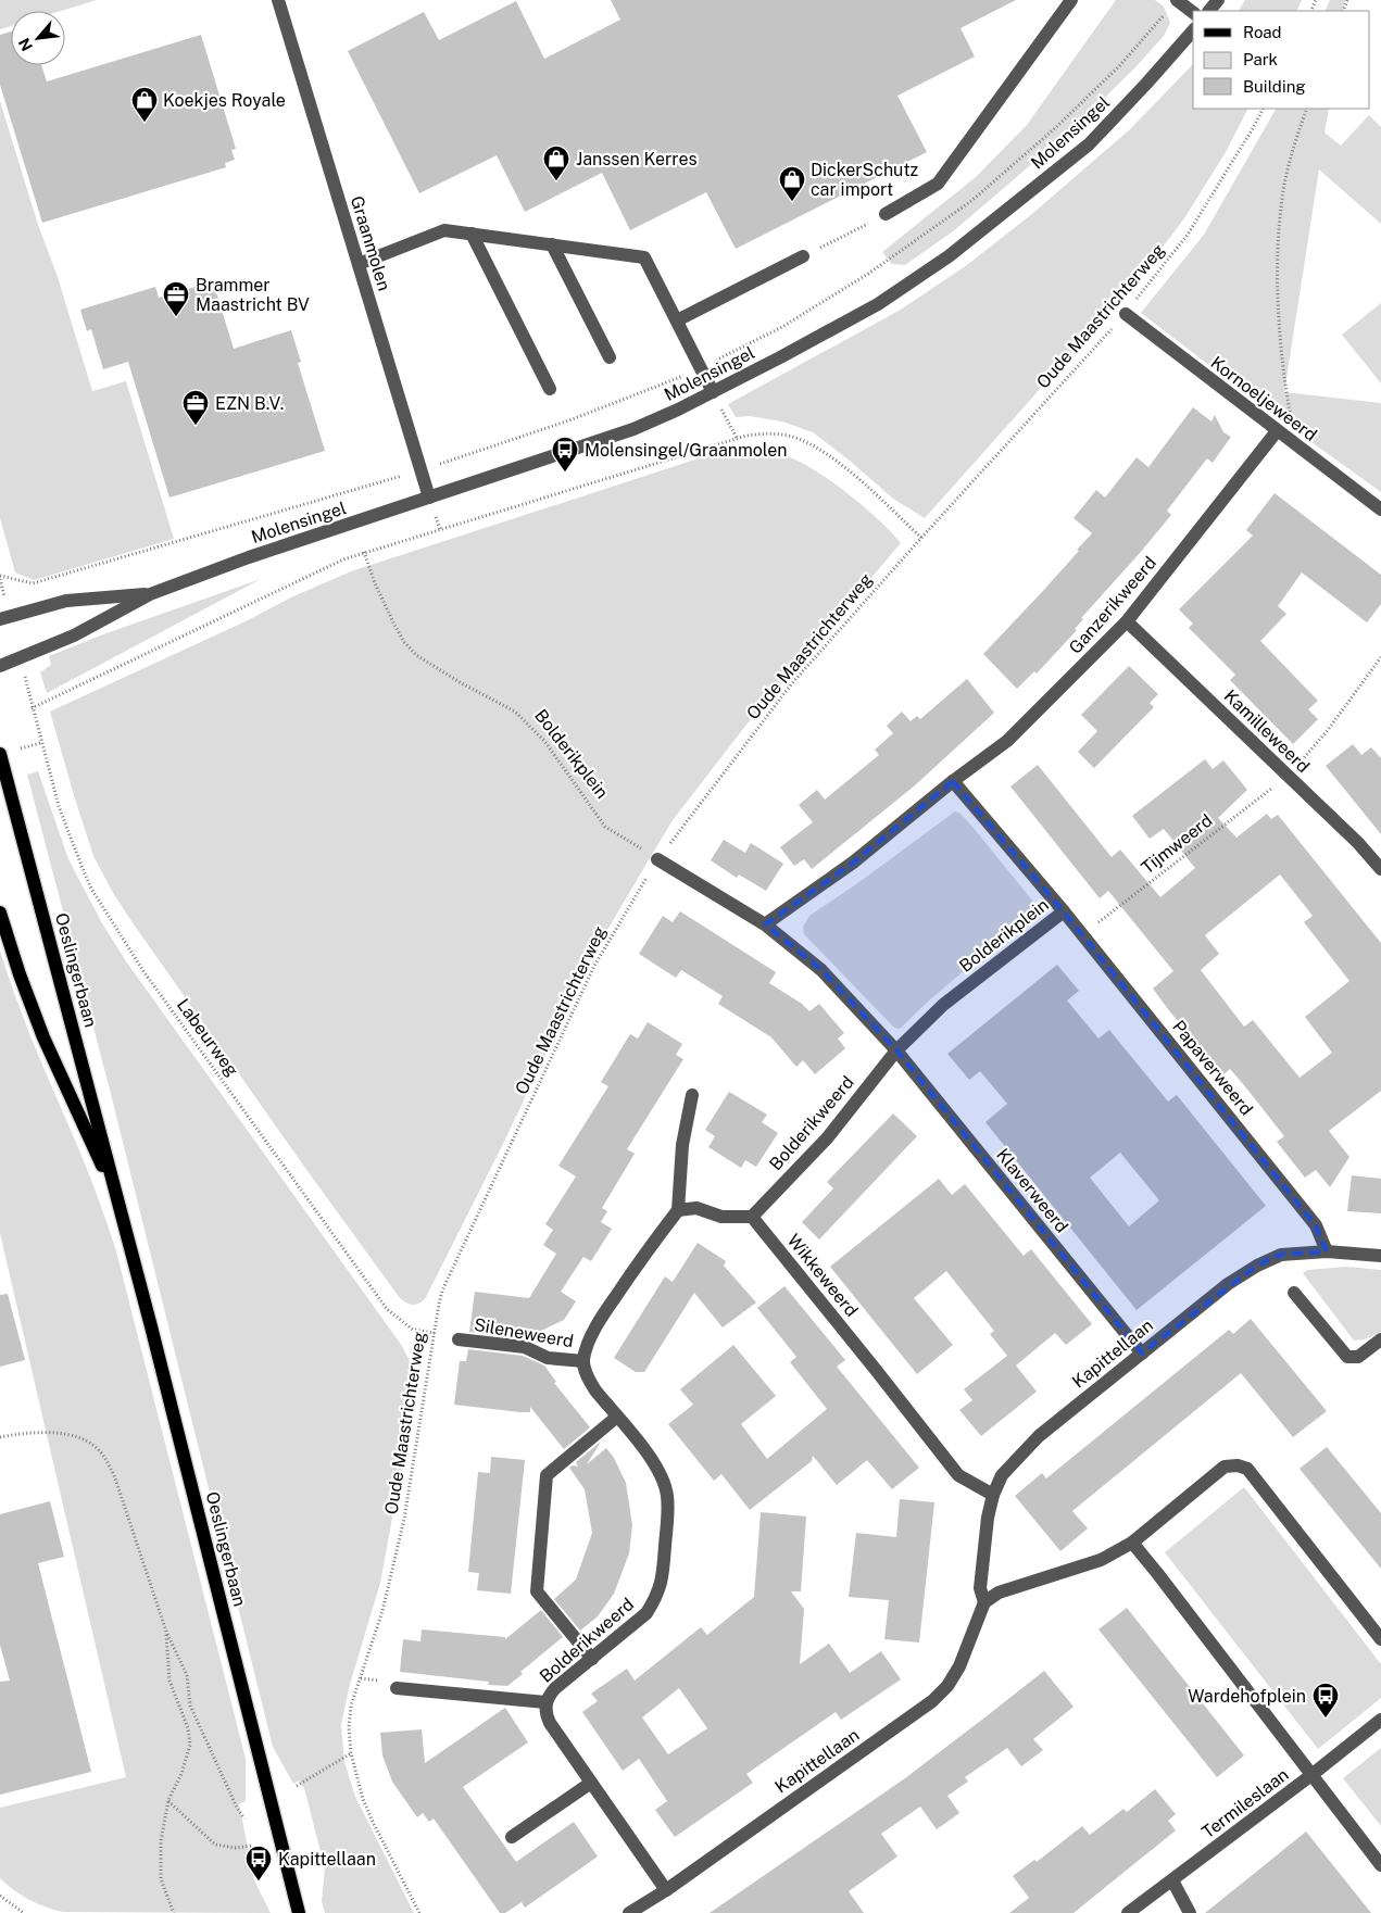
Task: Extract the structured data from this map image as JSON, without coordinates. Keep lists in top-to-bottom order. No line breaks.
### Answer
{"streets":{"main road":["Oeslingerbaan"],"street":["Molensingel","Graanmolen","Kornoeljeweerd","Ganzerikweerd","Kamilleweerd","Bolderikplein","Papaverweerd","Bolderikweerd","Klaverweerd","Wikkeweerd","Sileneweerd","Kapittellaan","Termileslaan"],"path":["Oude Maastrichterweg","Tijmweerd","Labeurweg"]},"crossings":[["Molensingel","Graanmolen"],["Oude Maastrichterweg","Kornoeljeweerd"],["Oude Maastrichterweg","Bolderikplein"],["Oude Maastrichterweg","Labeurweg"],["Kornoeljeweerd","Ganzerikweerd"],["Ganzerikweerd","Kamilleweerd"],["Ganzerikweerd","Bolderikplein"],["Kamilleweerd","Tijmweerd"],["Bolderikplein","Labeurweg"],["Bolderikplein","Papaverweerd"],["Bolderikplein","Bolderikweerd"],["Bolderikplein","Klaverweerd"],["Tijmweerd","Papaverweerd"],["Papaverweerd","Kapittellaan"],["Bolderikweerd","Klaverweerd"],["Bolderikweerd","Wikkeweerd"],["Bolderikweerd","Sileneweerd"],["Bolderikweerd","Kapittellaan"],["Klaverweerd","Kapittellaan"],["Wikkeweerd","Kapittellaan"]],"places":{"shop":["Koekjes Royale","Janssen Kerres","DickerSchutz car import"],"office":["Brammer Maastricht BV","EZN B.V."],"bus stop":["Molensingel/Graanmolen","Wardehofplein","Kapittellaan"]},"legend":["Road","Park","Building"],"north":"bottom left"}
